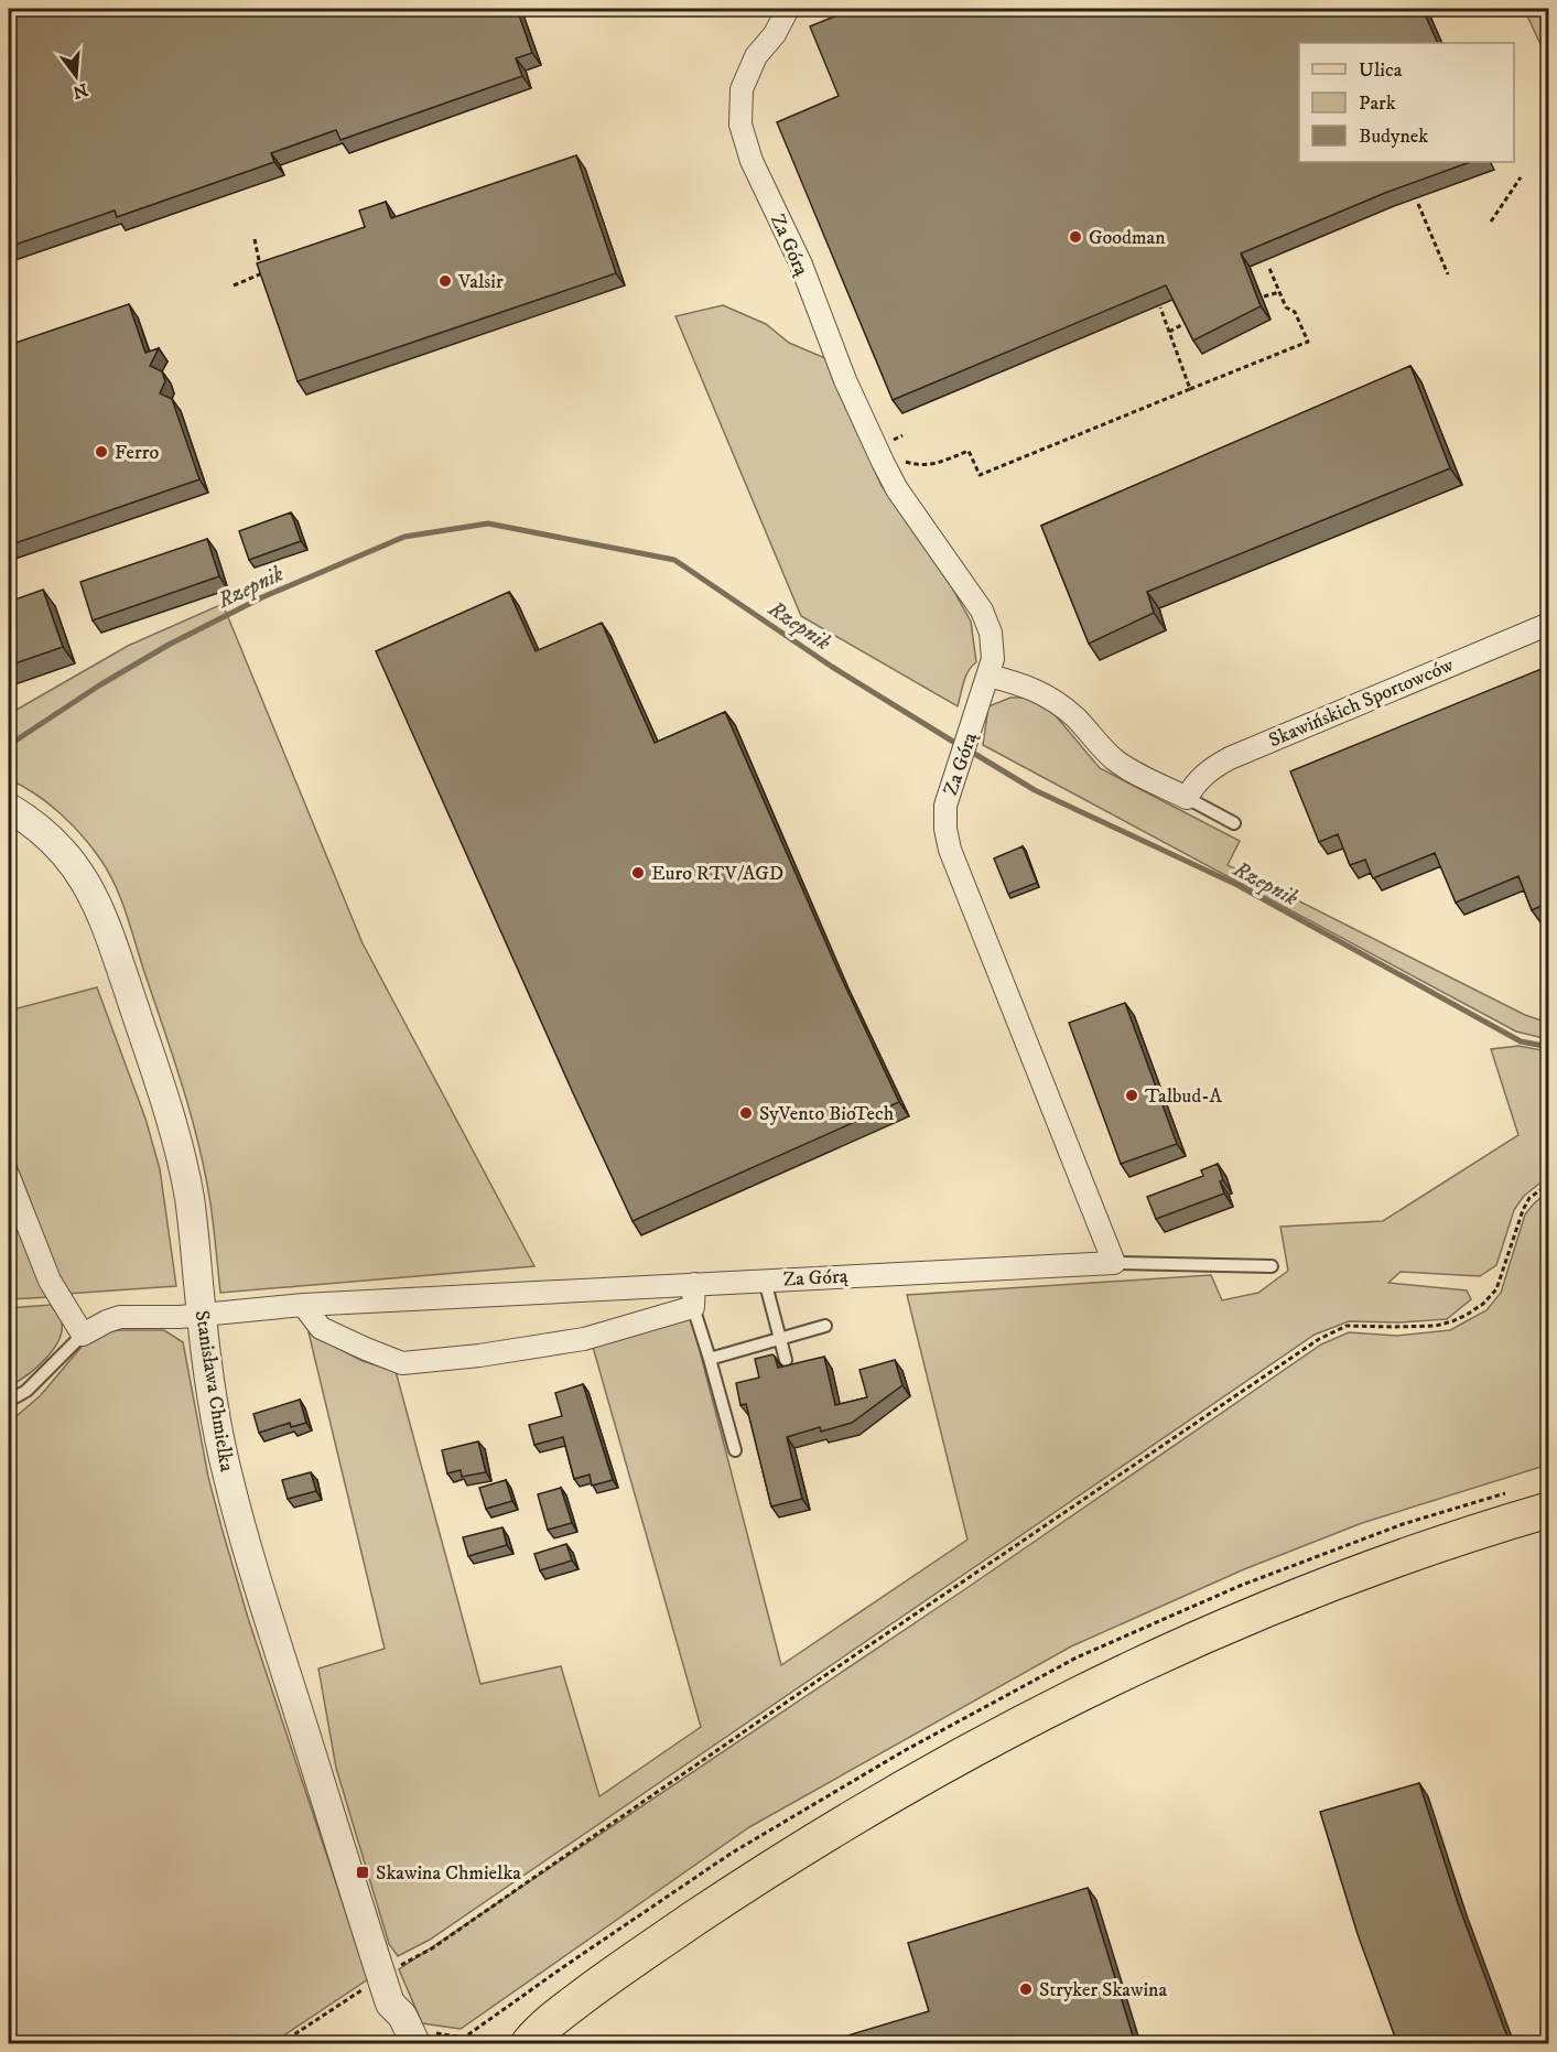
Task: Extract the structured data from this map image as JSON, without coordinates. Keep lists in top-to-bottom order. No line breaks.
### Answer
{"streets":{"street":["Za Górą","Skawińskich Sportowców","Stanisława Chmielka"]},"crossings":[["Za Górą","Stanisława Chmielka"]],"water":["Rzepnik"],"places":{"other":["Goodman","Valsir","Ferro","Euro RTV/AGD","Talbud-A","SyVento BioTech","Stryker Skawina"],"transit":["Skawina Chmielka"]},"legend":["Ulica","Park","Budynek"],"north":"bottom"}
